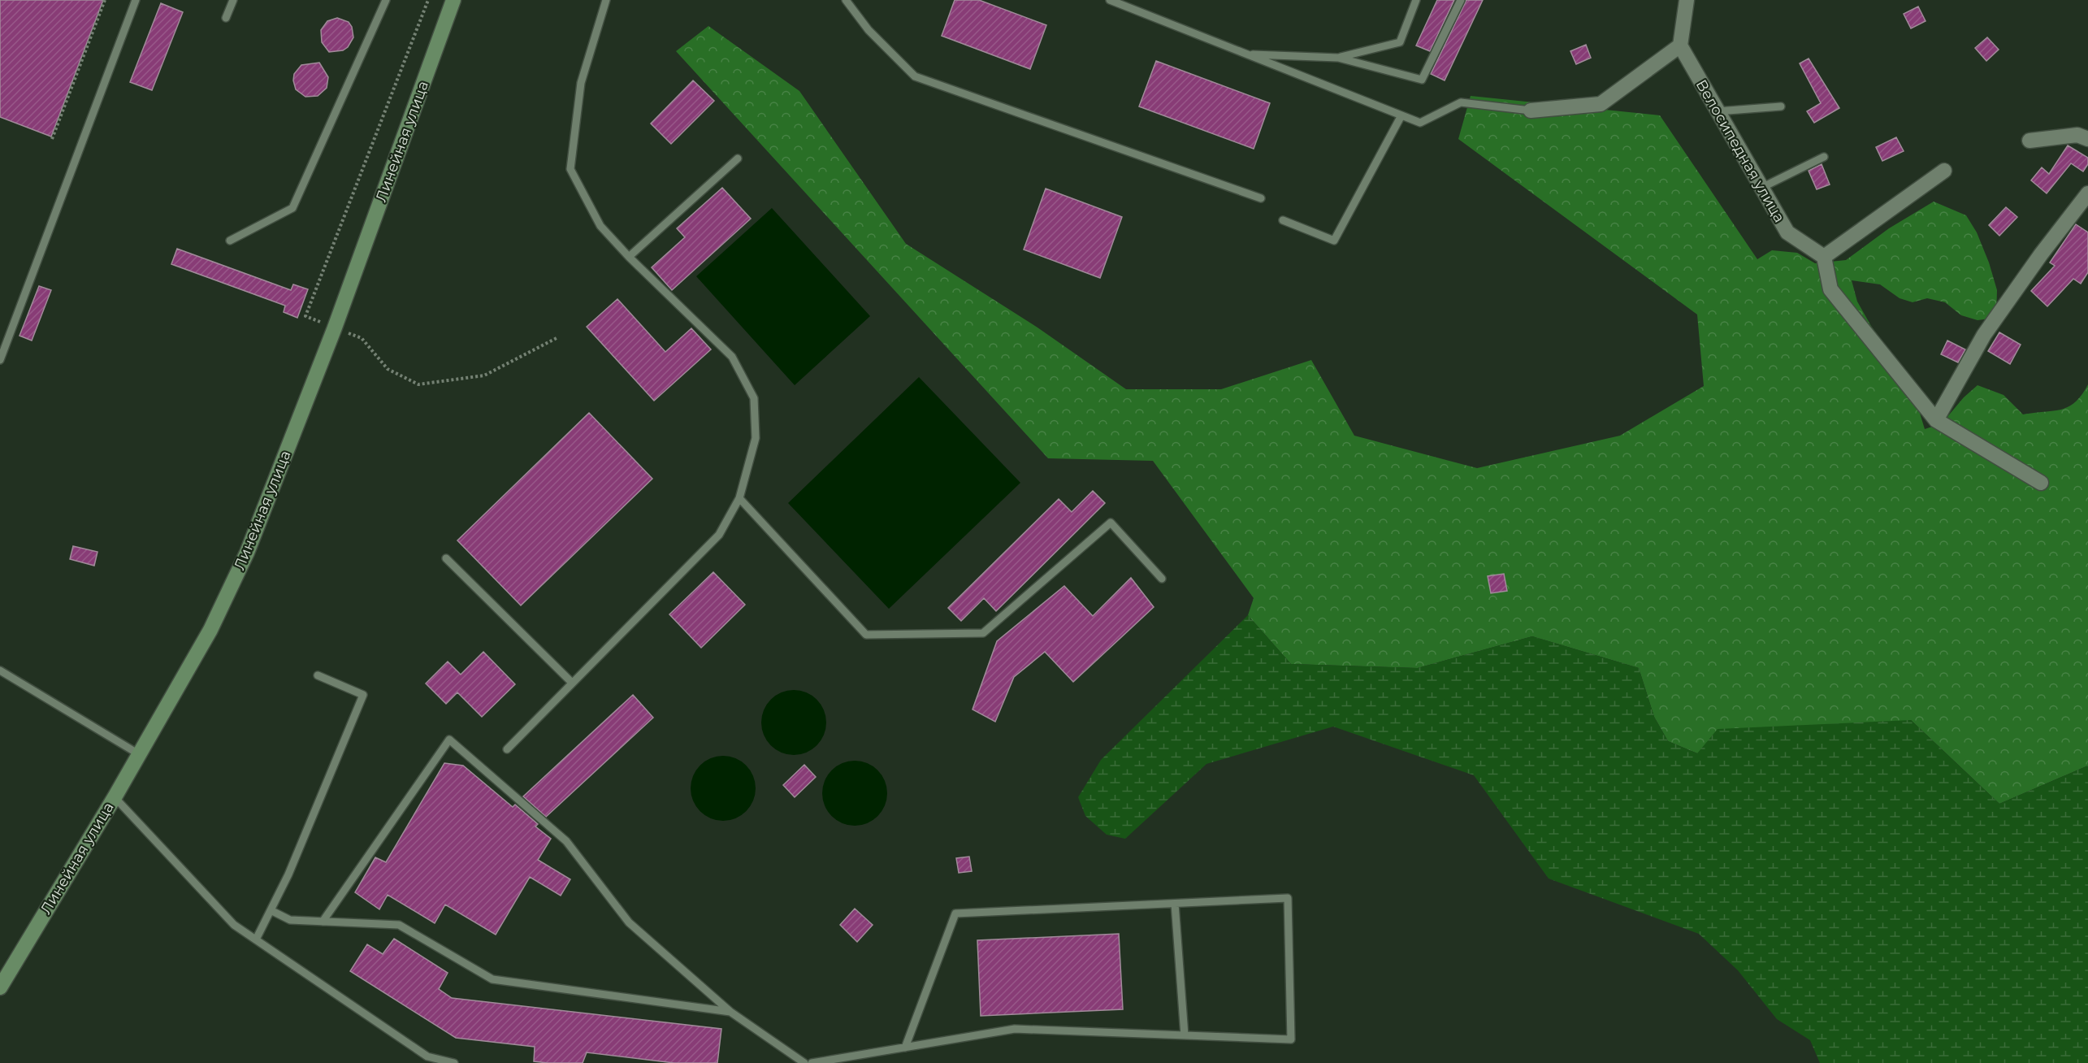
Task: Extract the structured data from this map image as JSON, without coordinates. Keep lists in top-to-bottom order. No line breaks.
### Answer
{"streets":{"street":["Линейная улица","Велосипедная улица"]}}
